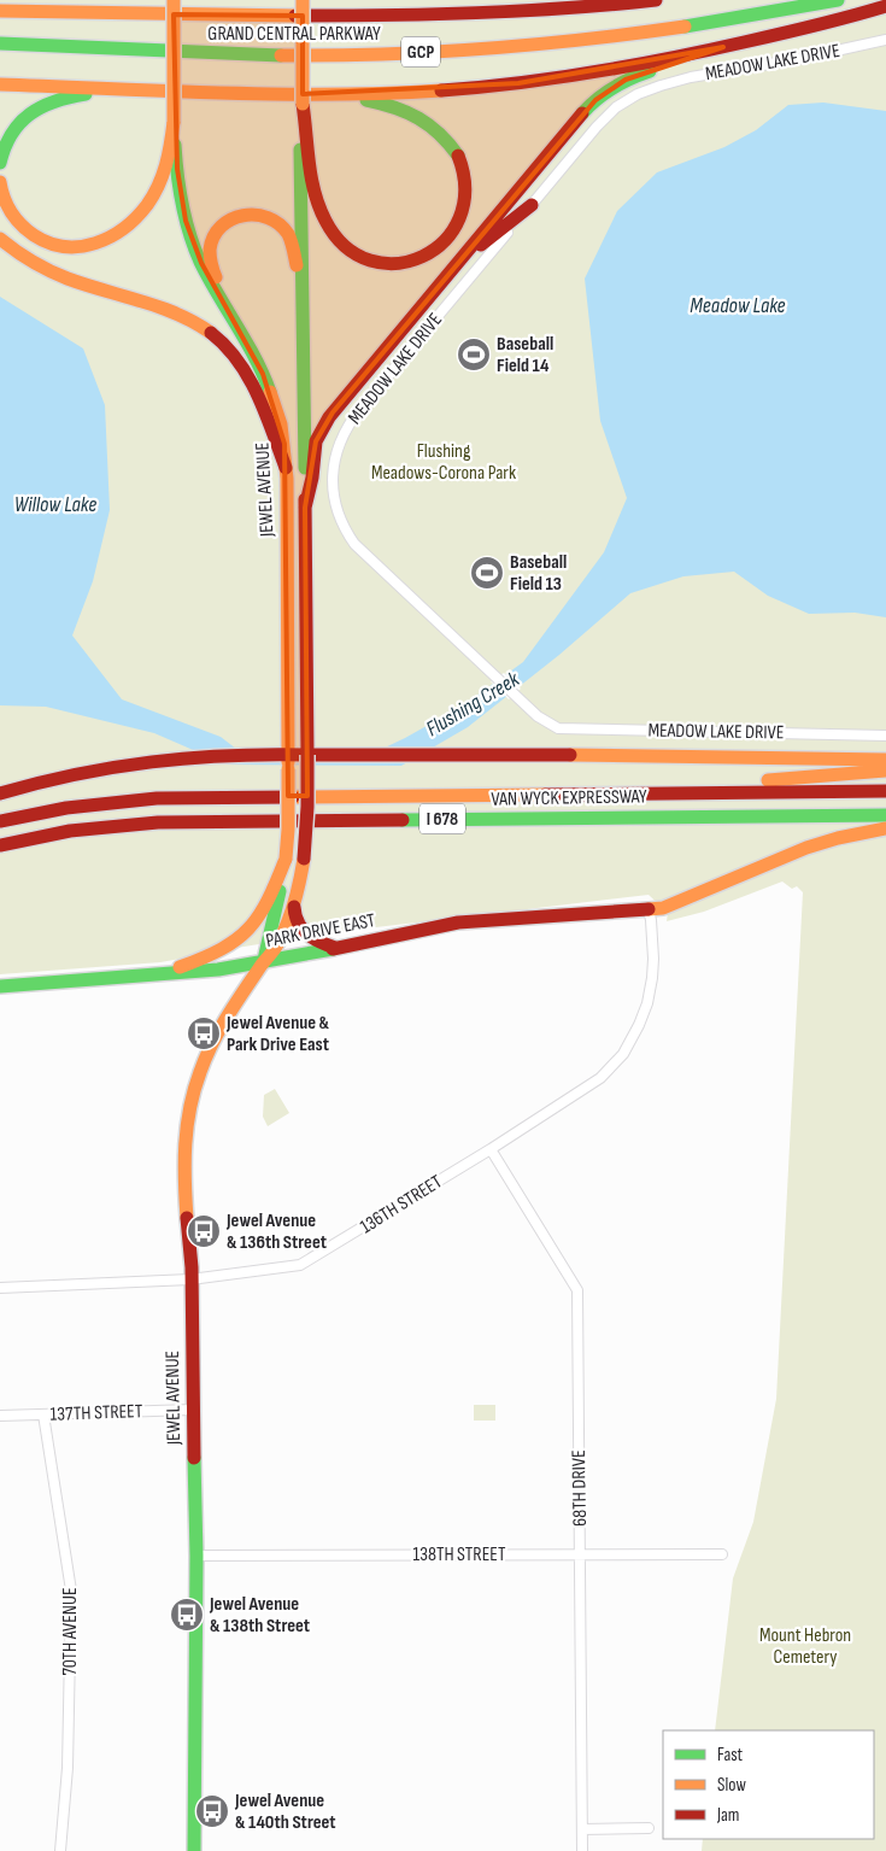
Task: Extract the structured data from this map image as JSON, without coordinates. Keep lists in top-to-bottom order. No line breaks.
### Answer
{"streets":{"main road":["GRAND CENTRAL PARKWAY","GCP","JEWEL AVENUE","VAN WYCK EXPRESSWAY","I 678","PARK DRIVE EAST"],"street":["MEADOW LAKE DRIVE","136TH STREET","137TH STREET","68TH DRIVE","138TH STREET","70TH AVENUE"]},"crossings":[["JEWEL AVENUE","PARK DRIVE EAST"],["JEWEL AVENUE","136TH STREET"],["JEWEL AVENUE","137TH STREET"],["JEWEL AVENUE","138TH STREET"],["PARK DRIVE EAST","136TH STREET"],["136TH STREET","68TH DRIVE"],["137TH STREET","70TH AVENUE"],["68TH DRIVE","138TH STREET"]],"water":["Meadow Lake","Willow Lake","Flushing Creek"],"parks":["Flushing Meadows-Corona Park","Mount Hebron Cemetery"],"places":{"sports":["Baseball Field 14","Baseball Field 13"],"bus stop":["Jewel Avenue & Park Drive East","Jewel Avenue & 136th Street","Jewel Avenue & 138th Street","Jewel Avenue & 140th Street"]},"legend":["Fast","Slow","Jam"]}
